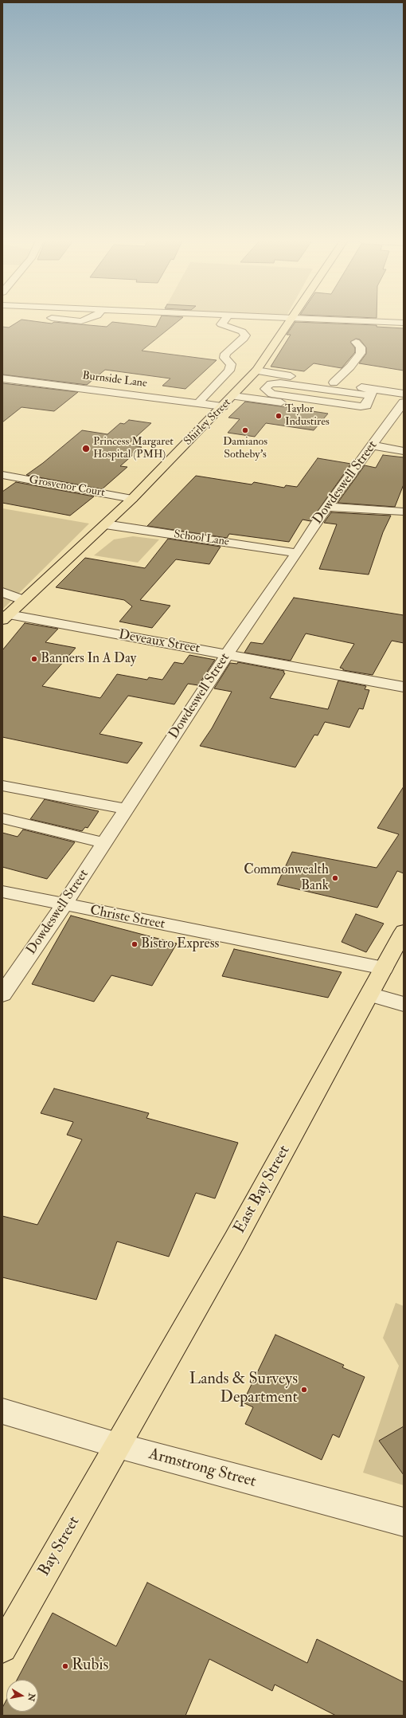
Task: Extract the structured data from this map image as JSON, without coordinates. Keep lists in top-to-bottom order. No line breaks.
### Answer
{"streets":{"highway":["Shirley Street","East Bay Street","Bay Street"],"street":["Burnside Lane","Dowdeswell Street","Grosvenor Court","School Lane","Deveaux Street","Christe Street","Armstrong Street"]},"crossings":[["Burnside Lane","Shirley Street"],["Shirley Street","Grosvenor Court"],["Shirley Street","School Lane"],["Shirley Street","Deveaux Street"],["Dowdeswell Street","School Lane"],["Dowdeswell Street","Deveaux Street"],["Dowdeswell Street","Christe Street"],["Christe Street","East Bay Street"],["East Bay Street","Armstrong Street"],["East Bay Street","Bay Street"],["Armstrong Street","Bay Street"]],"places":["Taylor Industires","Damianos Sotheby's","Princess Margaret Hospital (PMH)","Banners In A Day","Commonwealth Bank","Bistro Express","Lands & Surveys Department","Rubis"],"north":"right"}
